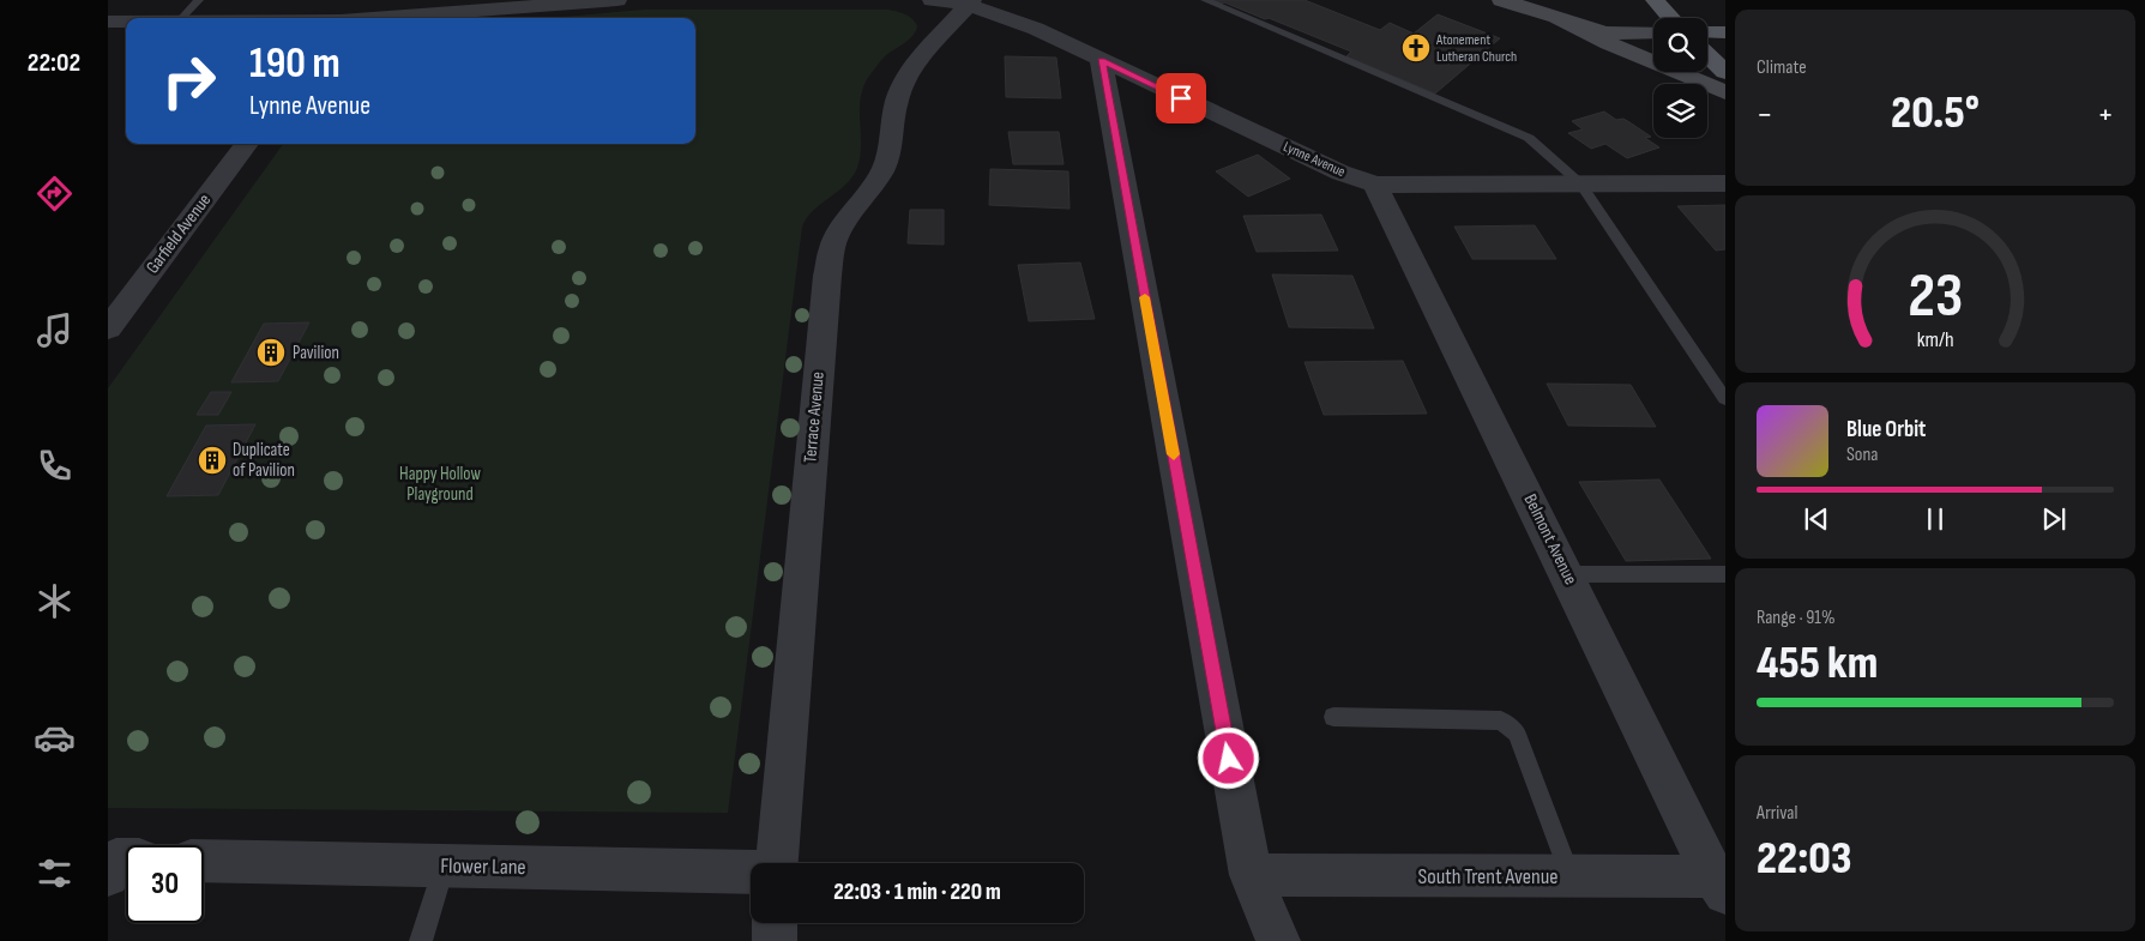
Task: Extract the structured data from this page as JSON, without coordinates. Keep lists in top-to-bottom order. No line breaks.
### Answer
{"streets":{"street":["Lynne Avenue","Garfield Avenue","Terrace Avenue","Belmont Avenue","Flower Lane","South Trent Avenue"]},"crossings":[["Lynne Avenue","Terrace Avenue"],["Lynne Avenue","Belmont Avenue"],["Belmont Avenue","South Trent Avenue"]],"parks":["Happy Hollow Playground"],"places":{"church":["Atonement Lutheran Church"],"building":["Pavilion","Duplicate of Pavilion"]},"page":{"tabs":"22:02","tile":["Climate",["Range · 91%","455 km"],["Arrival","22:03"]],"turn":["190 m","Lynne Avenue"],"heat":["−","20.5°","+"],"song":["Blue Orbit","Sona"],"limit":"30","trip":"22:03 · 1 min · 220 m","gauge":["23","km/h"]}}
